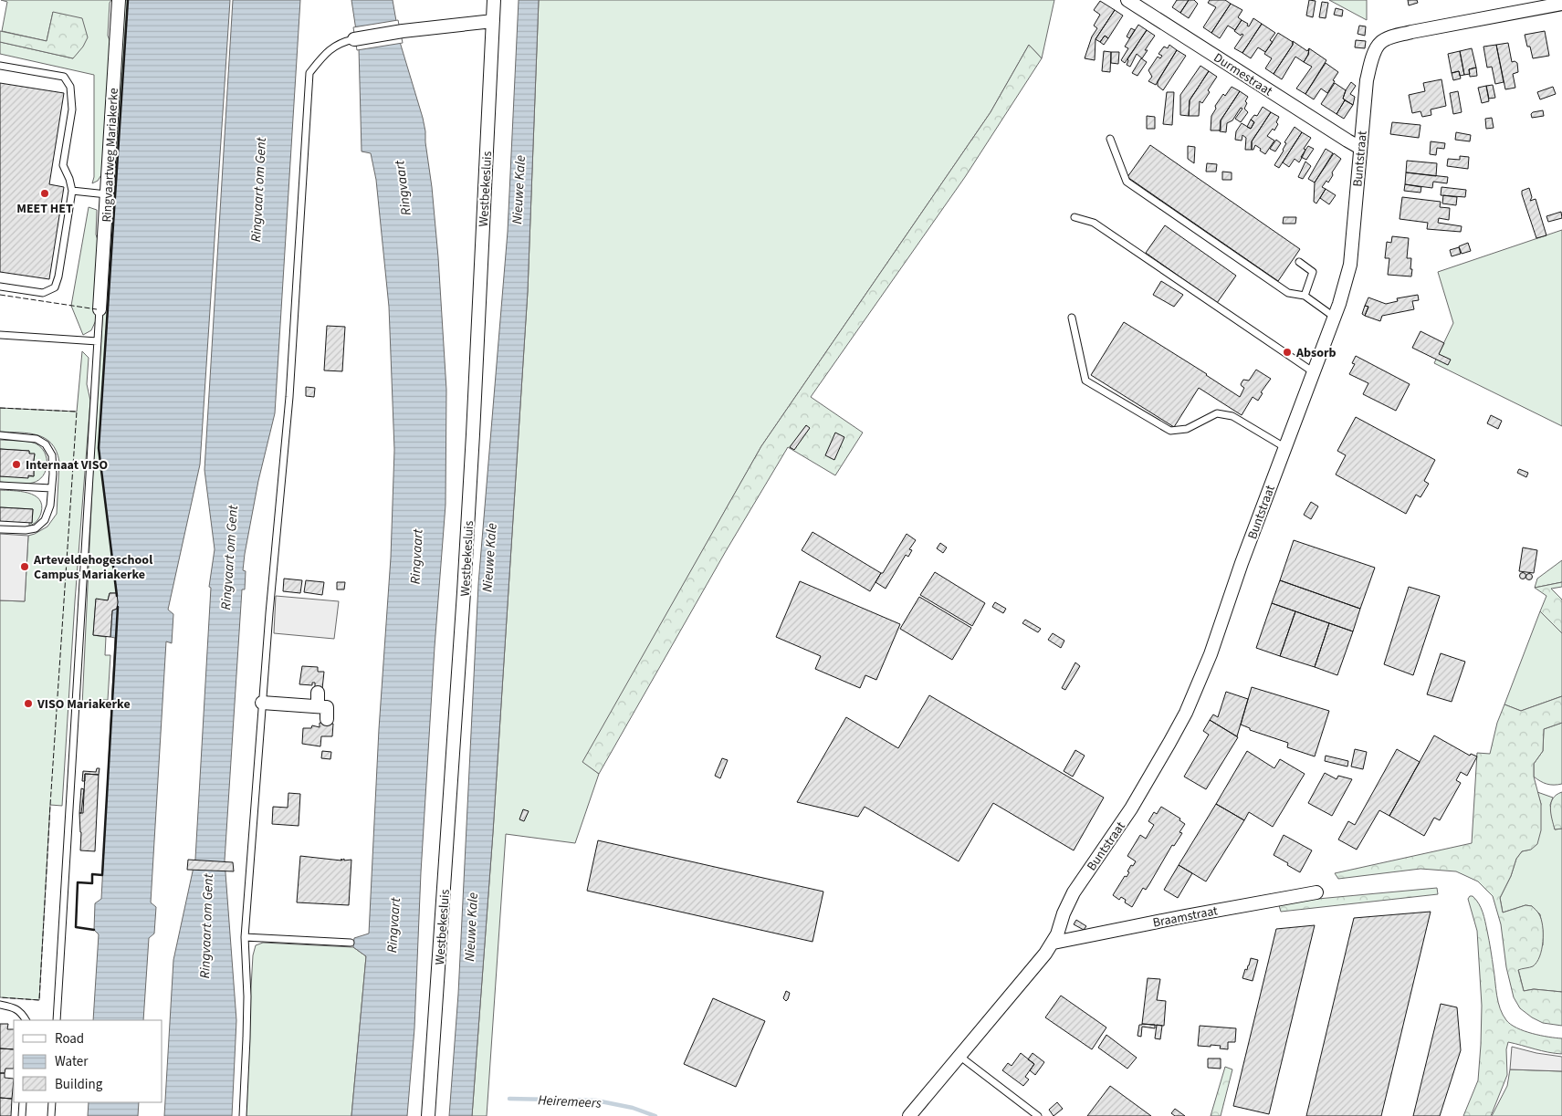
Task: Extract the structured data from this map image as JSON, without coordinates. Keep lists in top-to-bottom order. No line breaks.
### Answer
{"streets":{"street":["Durmestraat","Ringvaartweg Mariakerke","Buntstraat","Westbekesluis","Braamstraat"]},"crossings":[["Durmestraat","Buntstraat"],["Buntstraat","Braamstraat"]],"water":["Ringvaart","Ringvaart om Gent","Nieuwe Kale","Heiremeers"],"places":["MEET HET","Absorb","Internaat VISO","Arteveldehogeschool Campus Mariakerke","VISO Mariakerke"],"legend":["Road","Water","Building"]}
